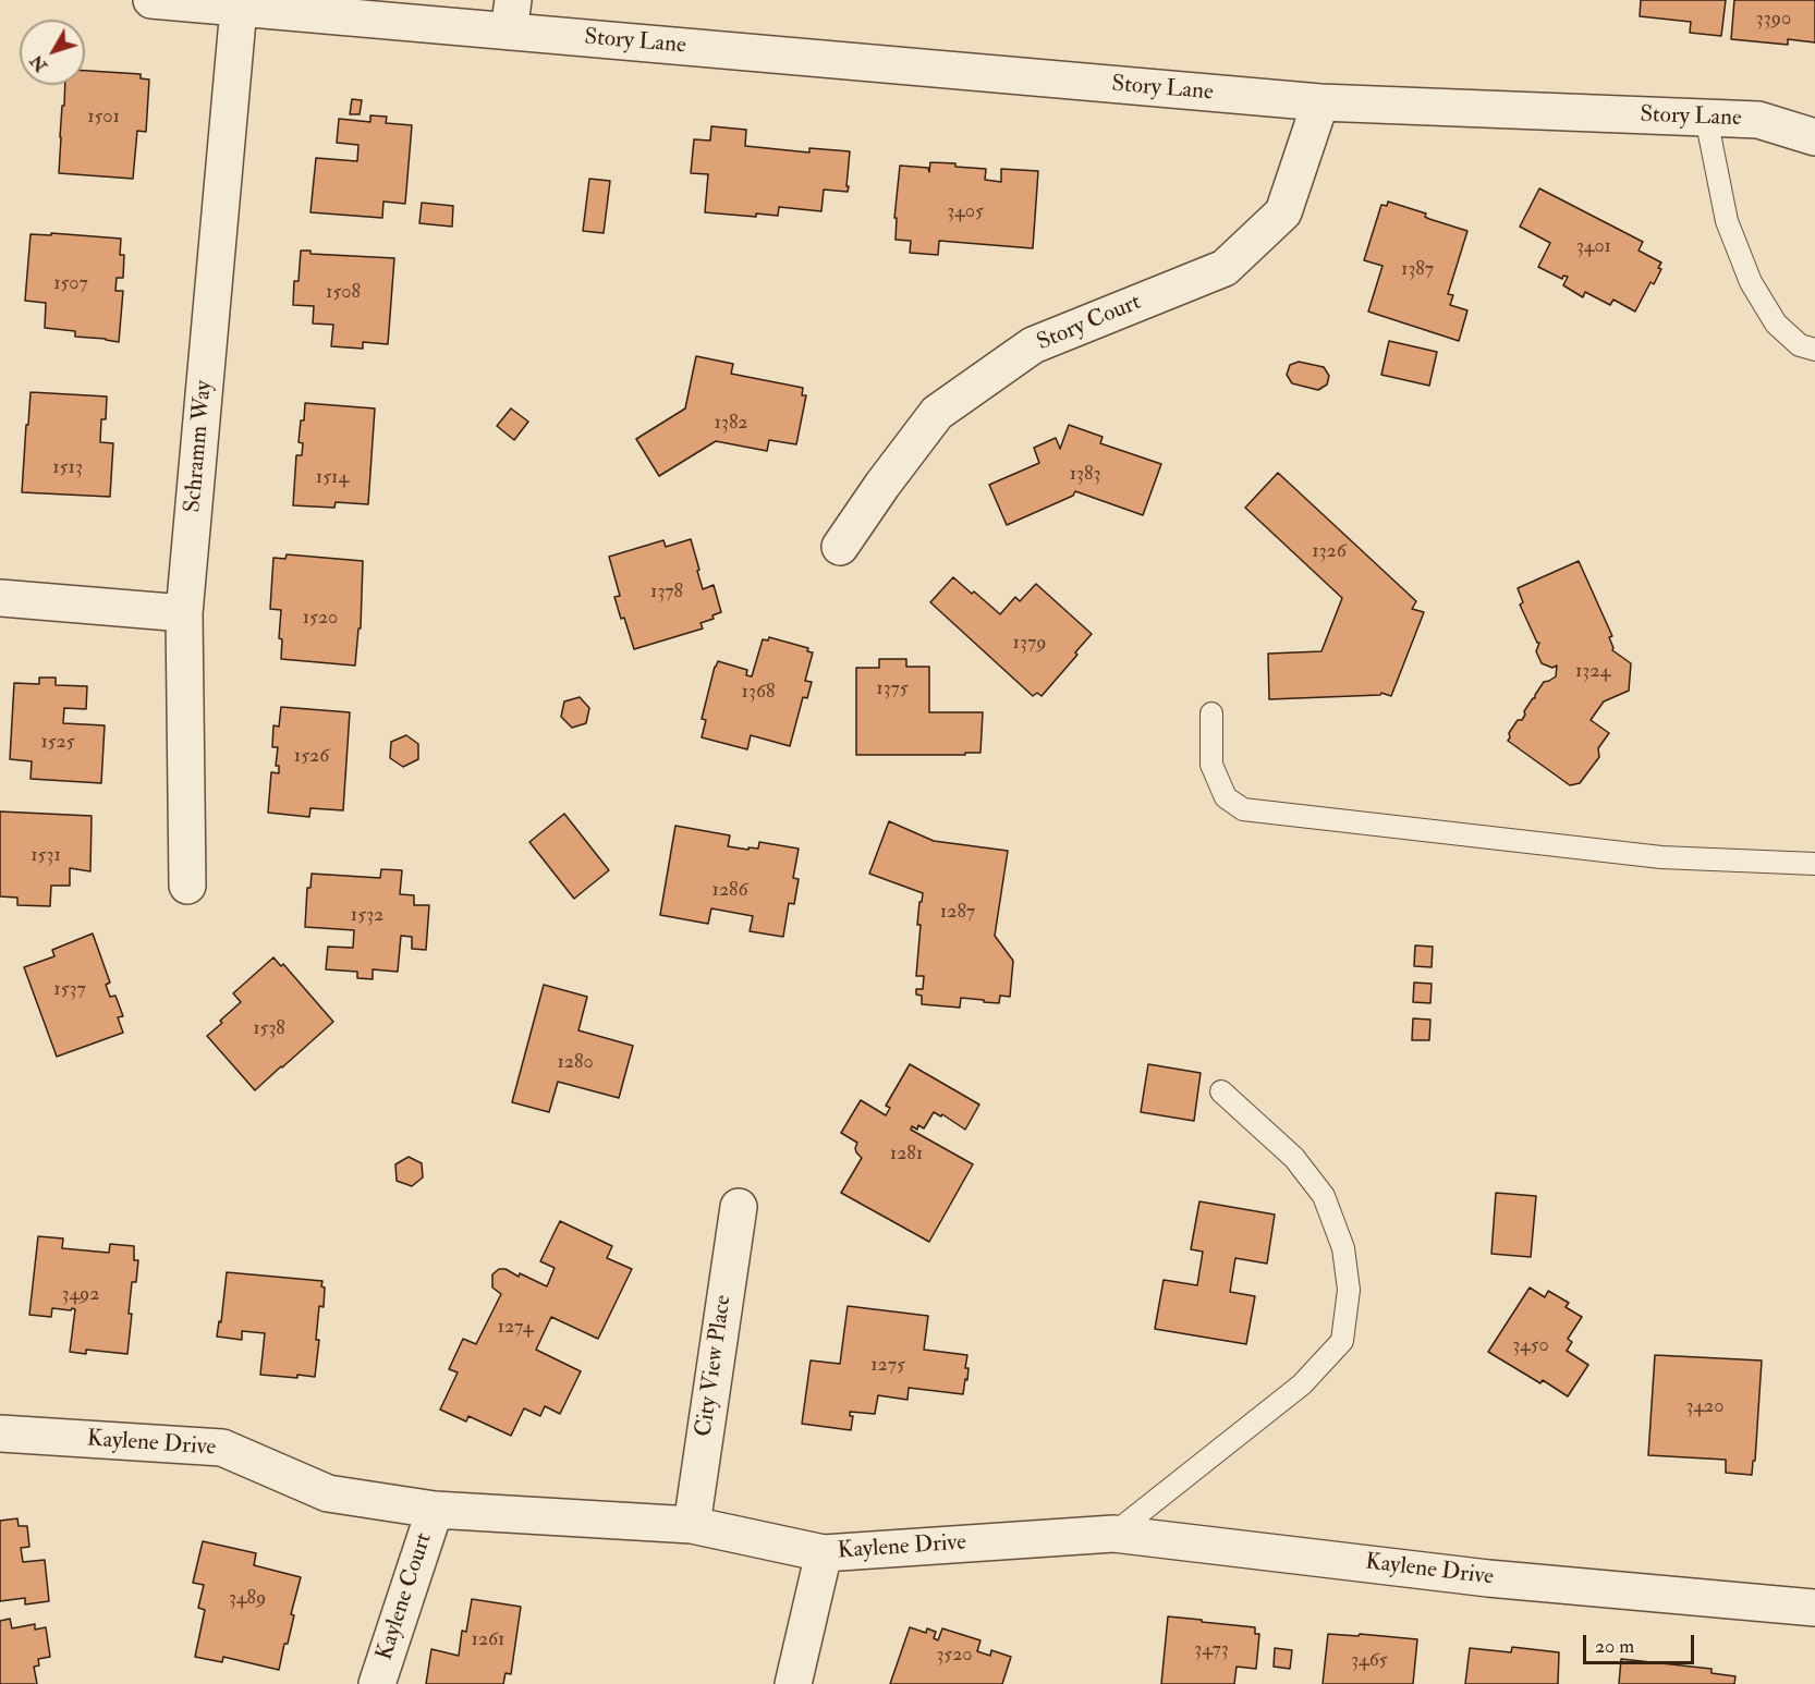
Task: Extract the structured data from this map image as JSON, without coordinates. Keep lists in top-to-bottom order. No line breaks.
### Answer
{"streets":{"street":["Story Lane","Story Court","Schramm Way","City View Place","Kaylene Drive","Kaylene Court"]},"crossings":[["Story Lane","Story Court"],["Story Lane","Schramm Way"],["City View Place","Kaylene Drive"],["Kaylene Drive","Kaylene Court"]],"house_numbers":["3390","1501","3405","3401","1387","1507","1508","1382","1513","1383","1514","1326","1378","1520","1379","1324","1375","1368","1525","1526","1531","1286","1287","1532","1537","1538","1280","1281","3492","1274","3450","1275","3420","3489","1261","3473","3520","3465"],"scale_bar":"20 m","north":"bottom left"}
